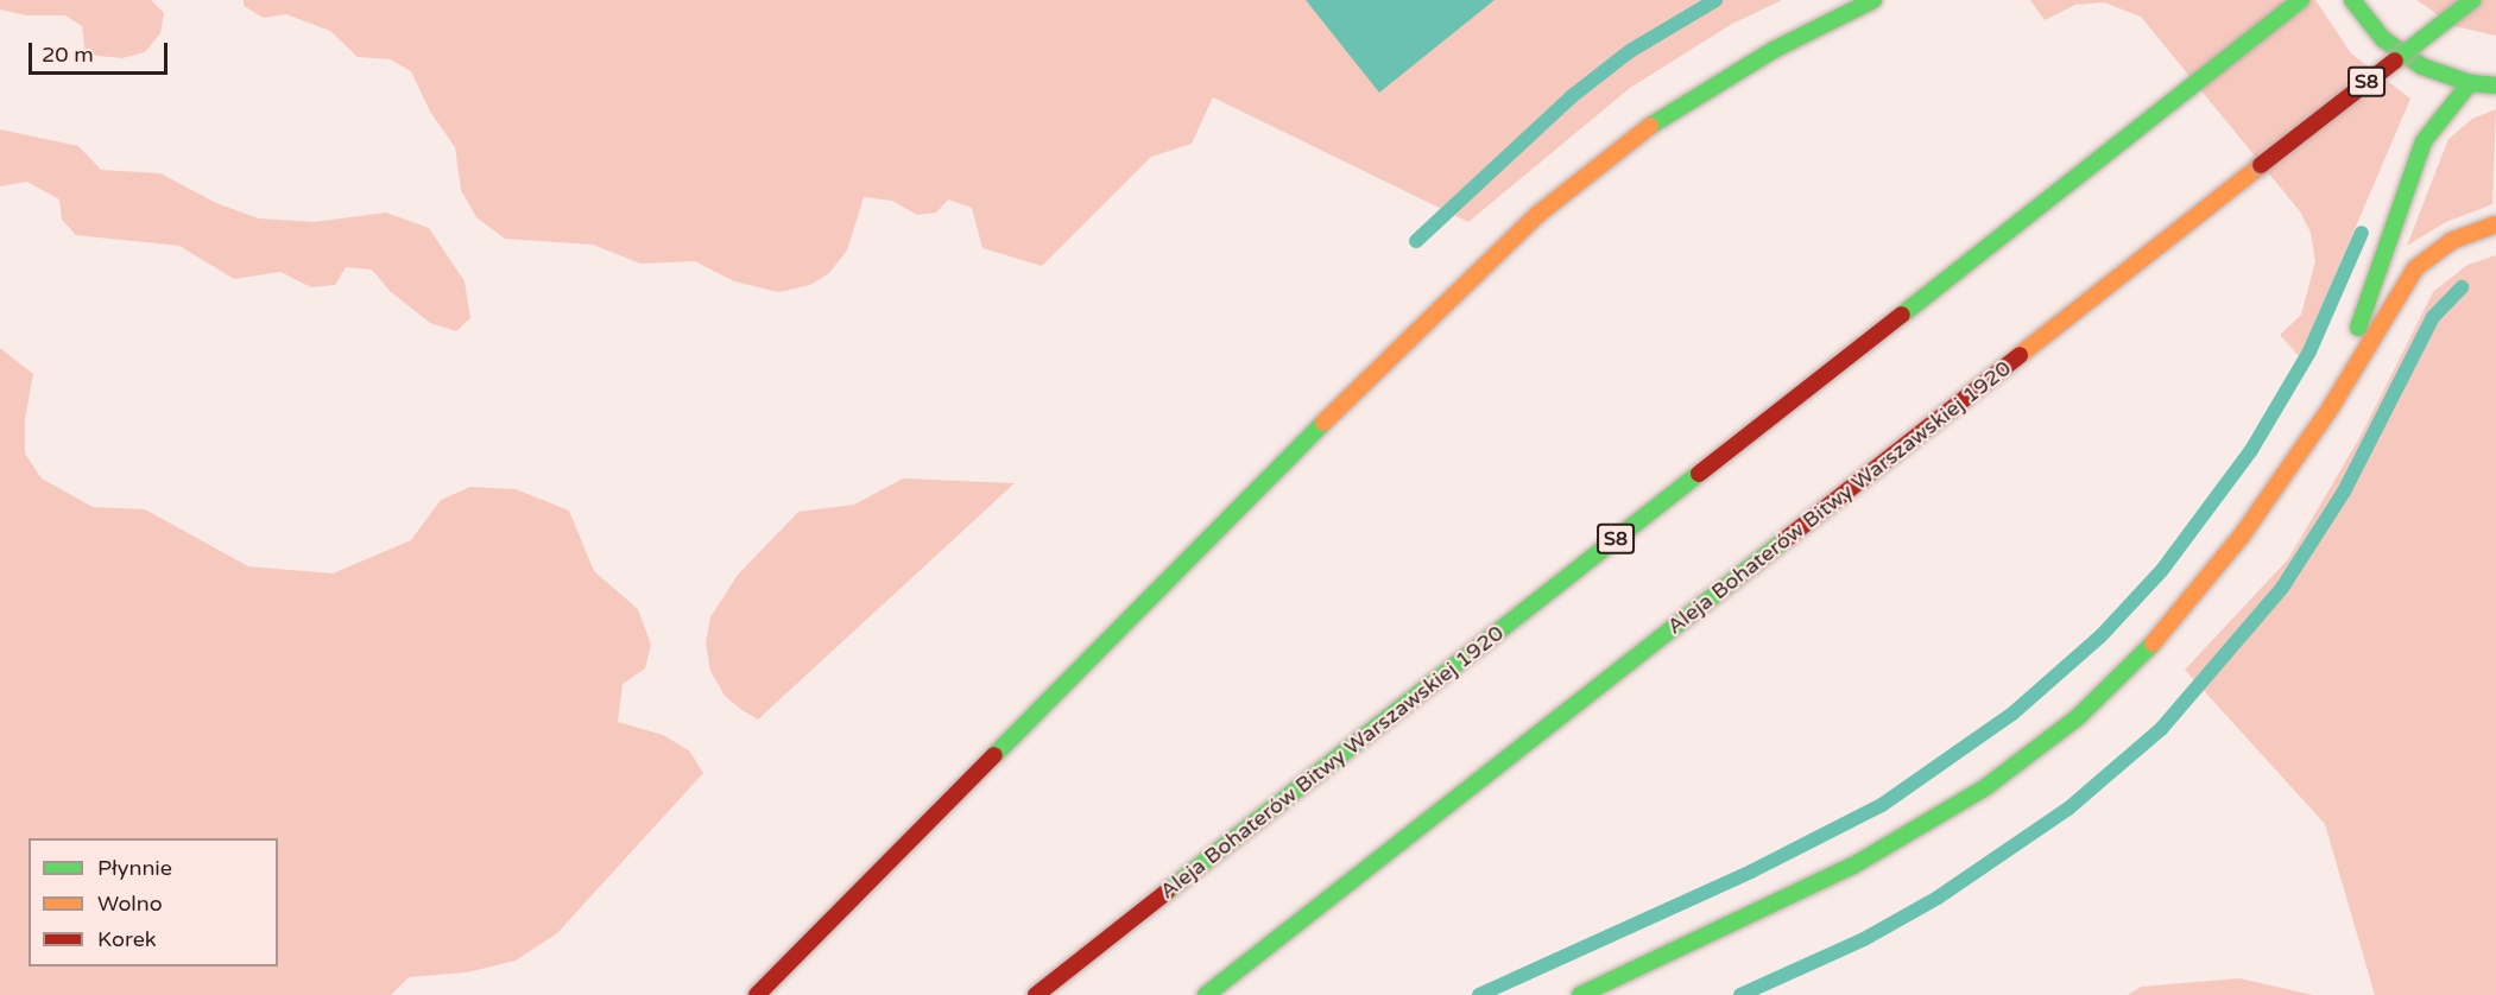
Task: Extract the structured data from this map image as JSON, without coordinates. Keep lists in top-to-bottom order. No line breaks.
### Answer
{"streets":{"main road":["S8","Aleja Bohaterów Bitwy Warszawskiej 1920"]},"legend":["Płynnie","Wolno","Korek"],"scale_bar":"20 m"}
